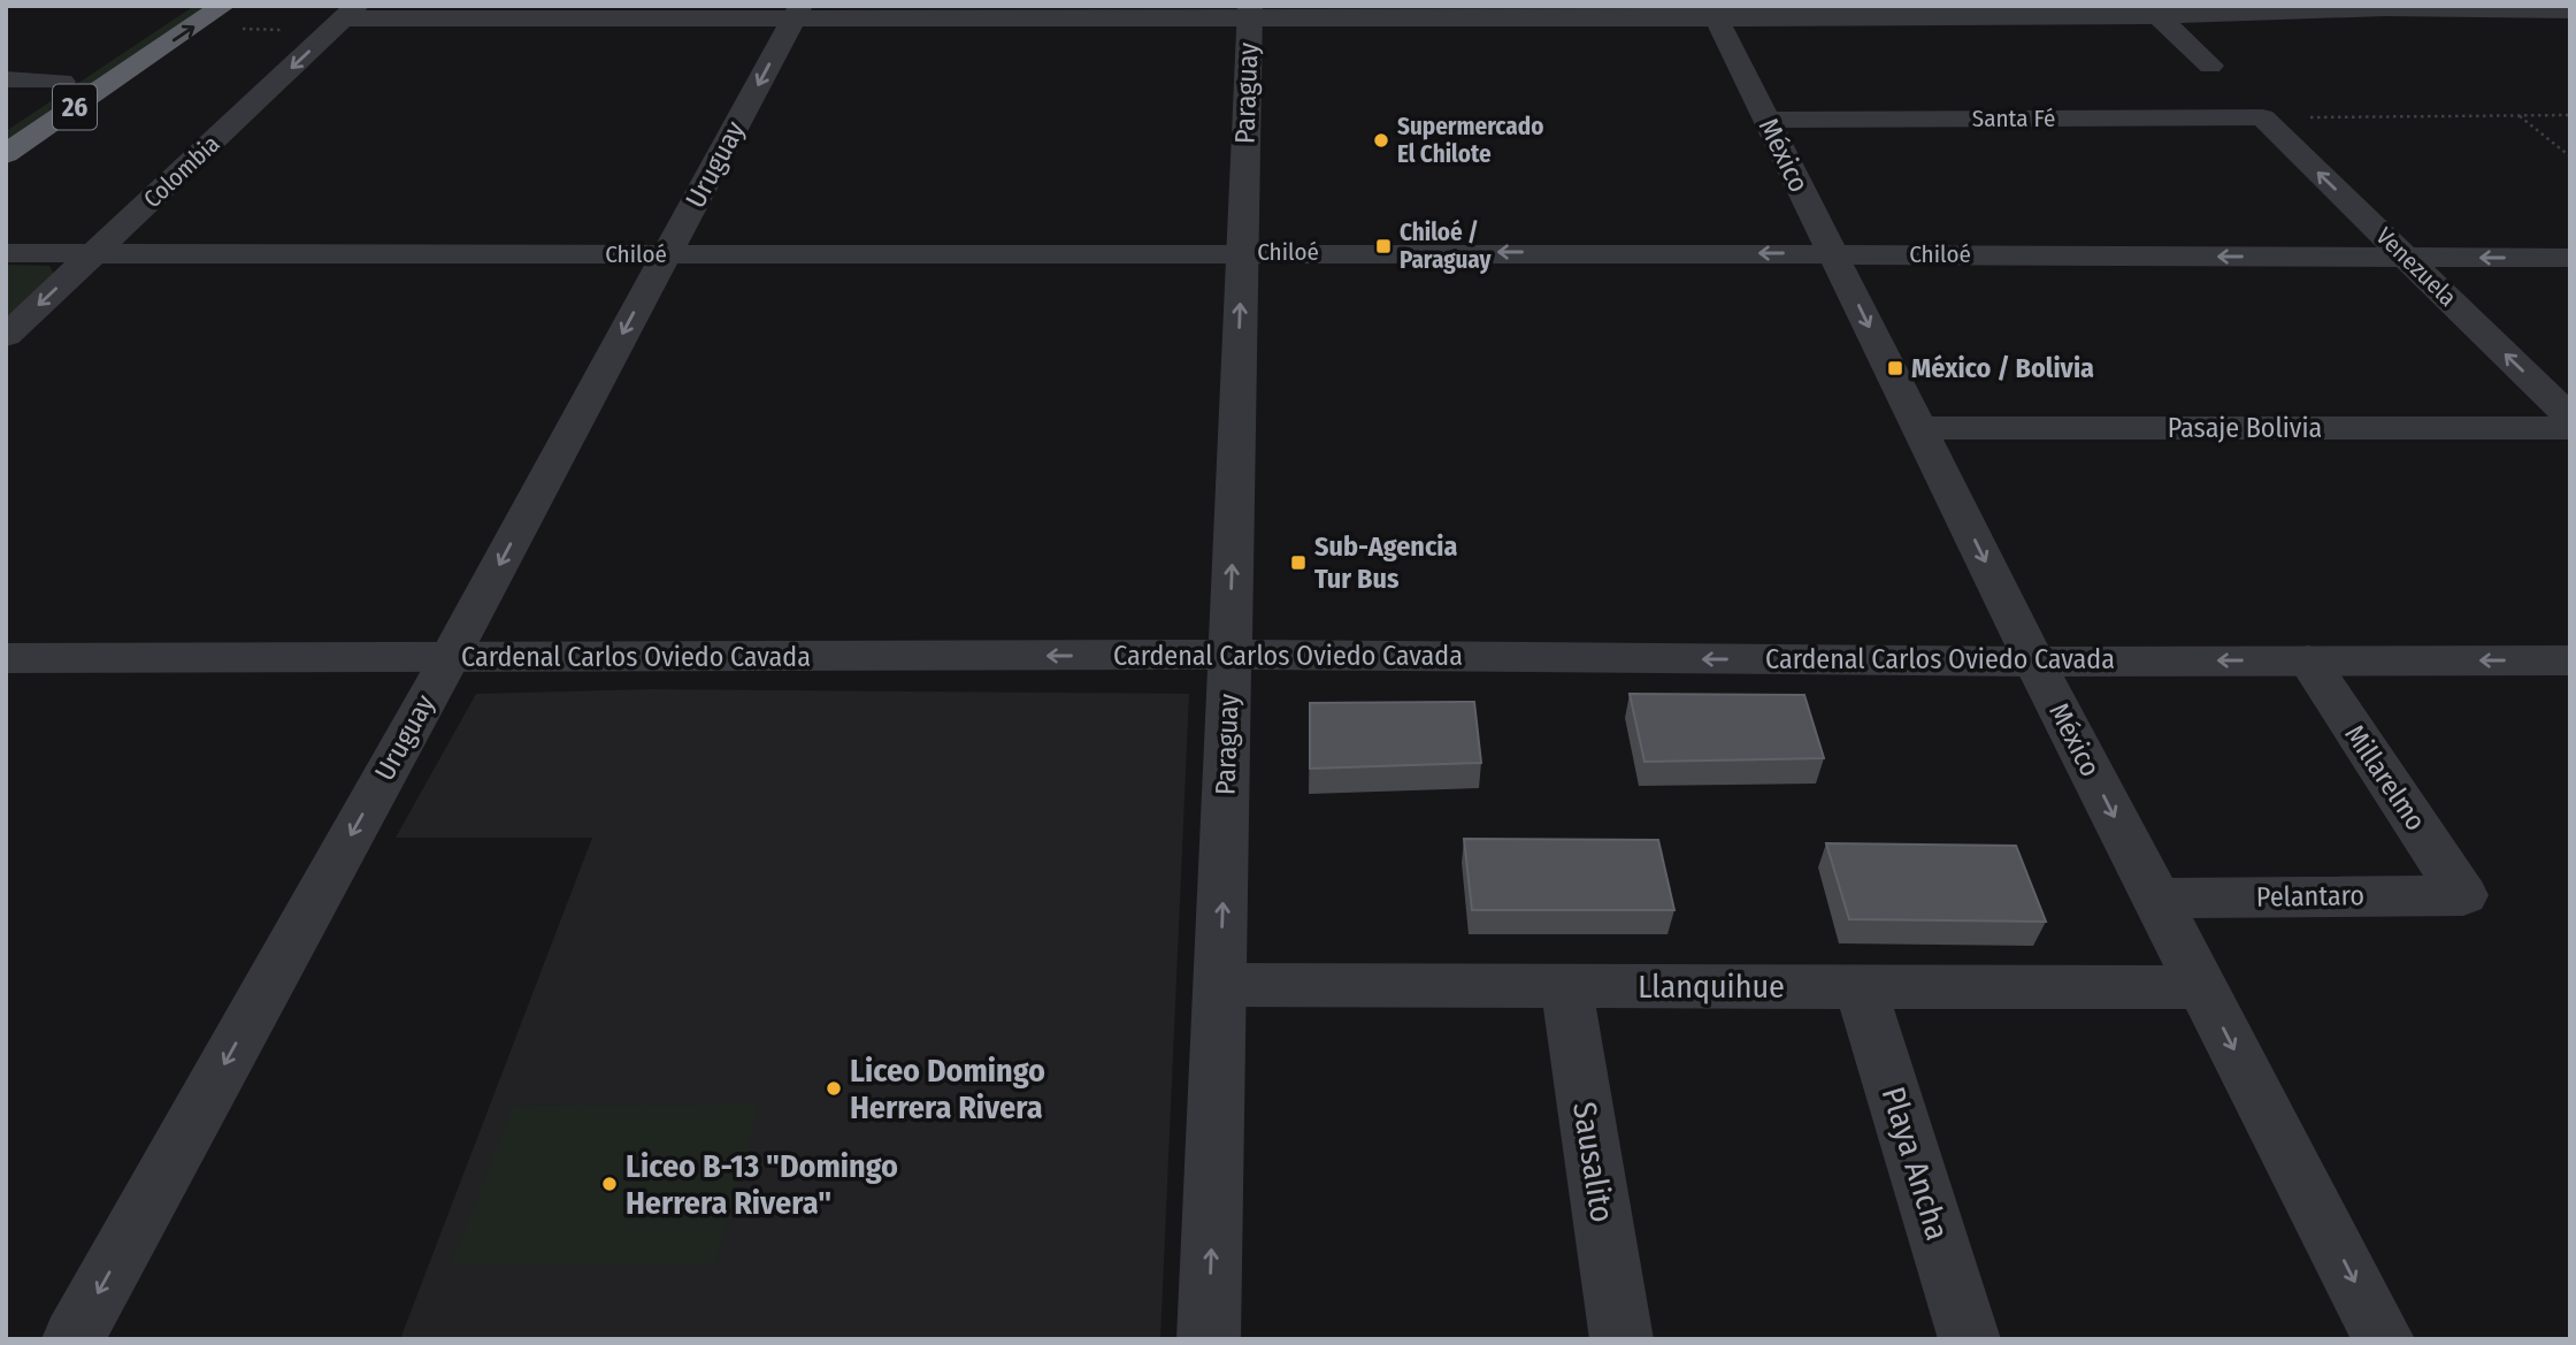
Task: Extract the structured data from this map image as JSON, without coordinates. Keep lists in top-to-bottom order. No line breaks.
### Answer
{"streets":{"highway":["26"],"street":["Paraguay","Santa Fé","México","Uruguay","Colombia","Chiloé","Venezuela","Pasaje Bolivia","Cardenal Carlos Oviedo Cavada","Millarelmo","Pelantaro","Llanquihue","Sausalito","Playa Ancha"]},"crossings":[["Paraguay","Chiloé"],["Paraguay","Cardenal Carlos Oviedo Cavada"],["Paraguay","Llanquihue"],["Santa Fé","México"],["Santa Fé","Venezuela"],["México","Chiloé"],["México","Pasaje Bolivia"],["México","Cardenal Carlos Oviedo Cavada"],["México","Pelantaro"],["México","Llanquihue"],["Uruguay","Chiloé"],["Uruguay","Cardenal Carlos Oviedo Cavada"],["Colombia","Chiloé"],["Chiloé","Venezuela"],["Cardenal Carlos Oviedo Cavada","Millarelmo"],["Millarelmo","Pelantaro"],["Llanquihue","Sausalito"],["Llanquihue","Playa Ancha"]],"one_way":["Paraguay","México","Uruguay","Colombia","Venezuela","Cardenal Carlos Oviedo Cavada"],"places":{"other":["Supermercado El Chilote","Liceo Domingo Herrera Rivera","Liceo B-13 \"Domingo Herrera Rivera\""],"transit":["Chiloé / Paraguay","México / Bolivia","Sub-Agencia Tur Bus"]}}
